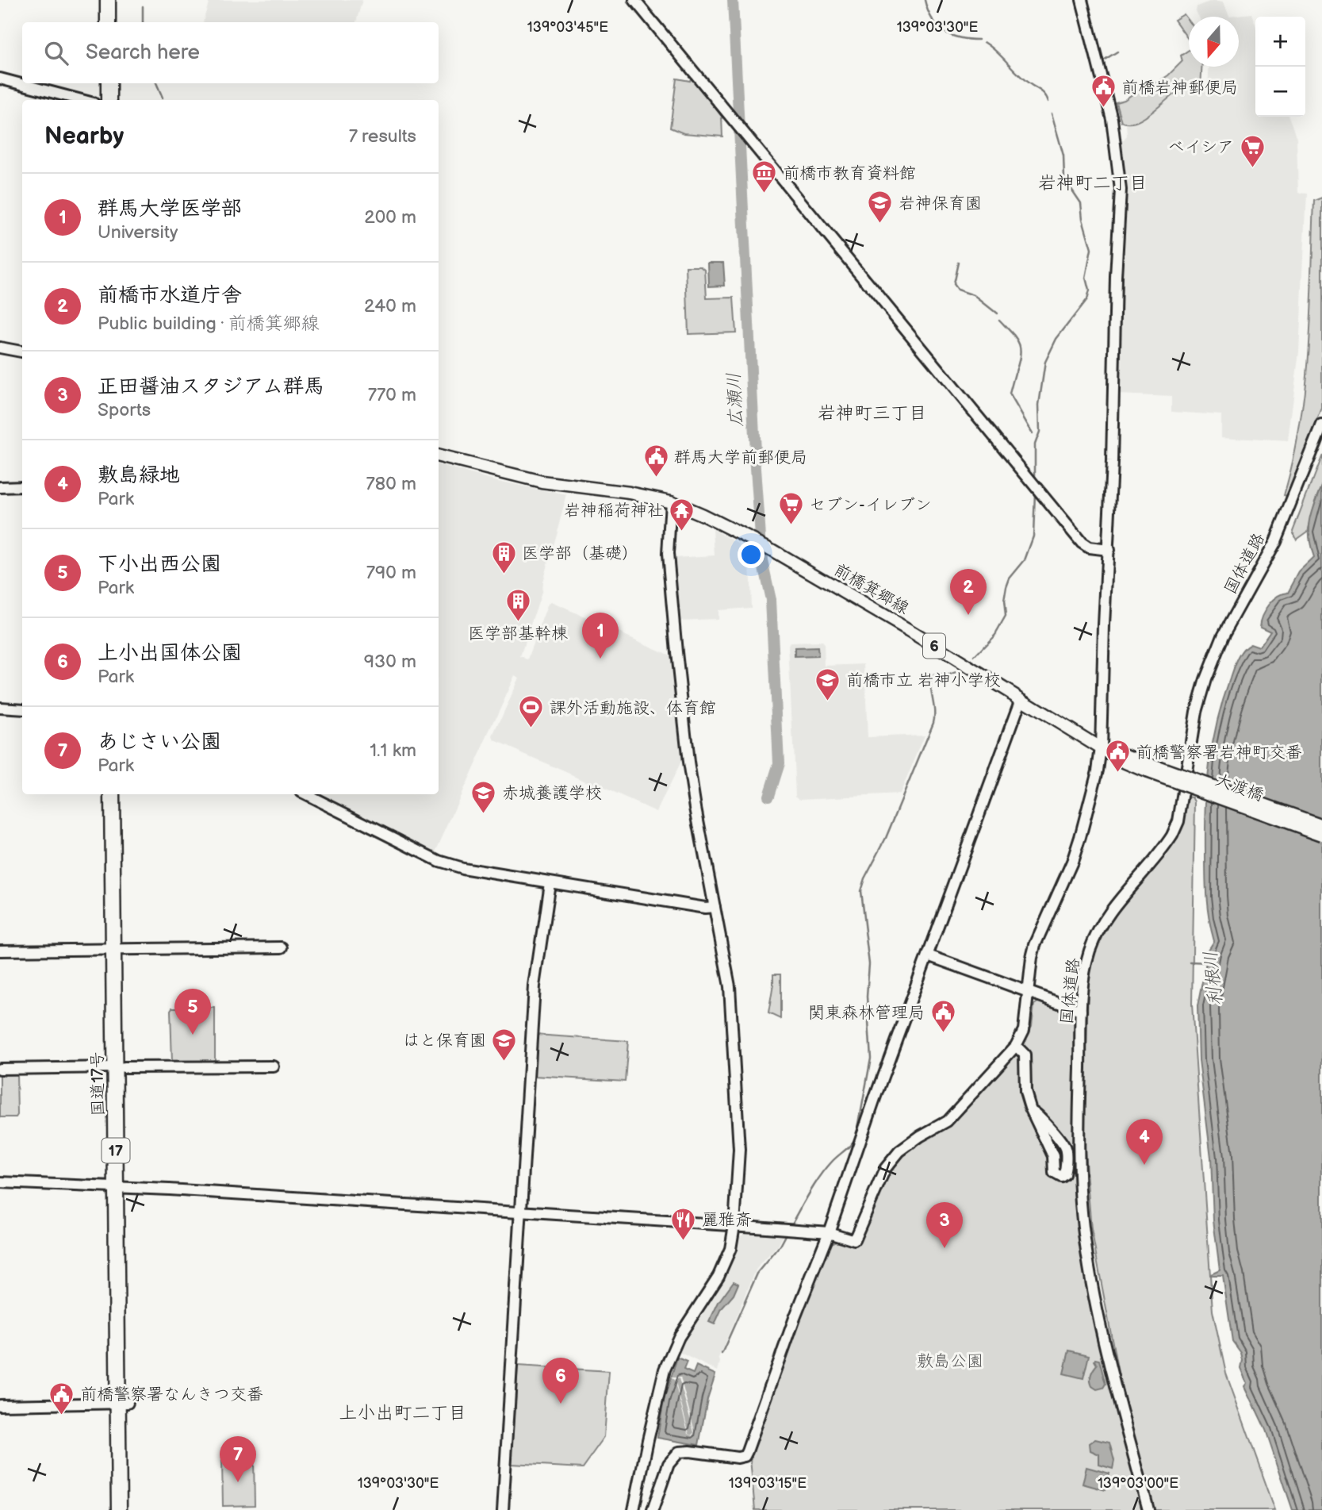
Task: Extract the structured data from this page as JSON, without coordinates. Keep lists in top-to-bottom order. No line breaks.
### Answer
{"streets":{"highway":["国道17号","17"],"main road":["前橋箕郷線","6","大渡橋"],"street":["国体道路"]},"crossings":[["前橋箕郷線","6"],["前橋箕郷線","大渡橋"]],"districts":["岩神町二丁目","岩神町三丁目","上小出町二丁目"],"water":["広瀬川","利根川"],"parks":["敷島公園"],"places":{"public building":["前橋岩神郵便局","群馬大学前郵便局","前橋警察署岩神町交番","関東森林管理局","前橋警察署なんきつ交番"],"supermarket":["ベイシア","セブン-イレブン"],"museum":["前橋市教育資料館"],"school or university":["岩神保育園","前橋市立 岩神小学校","赤城養護学校","はと保育園"],"temple":["岩神稲荷神社"],"building":["医学部（基礎）","医学部基幹棟"],"sports":["課外活動施設、体育館"],"restaurant":["麗雅斎"]},"north":"bottom","page":{"map_buttons":["+","−"],"search":"Search here","heading":["Nearby","7 results"],"list":[{"mark":"1","name":"群馬大学医学部","note":"University","value":"200 m"},{"mark":"2","name":"前橋市水道庁舎","note":"Public building · 前橋箕郷線","value":"240 m"},{"mark":"3","name":"正田醤油スタジアム群馬","note":"Sports","value":"770 m"},{"mark":"4","name":"敷島緑地","note":"Park","value":"780 m"},{"mark":"5","name":"下小出西公園","note":"Park","value":"790 m"},{"mark":"6","name":"上小出国体公園","note":"Park","value":"930 m"},{"mark":"7","name":"あじさい公園","note":"Park","value":"1.1 km"}],"pins":["2","1","5","4","3","6","7"]},"coordinates":["139°03'45\"E","139°03'30\"E","139°03'15\"E","139°03'00\"E"]}
